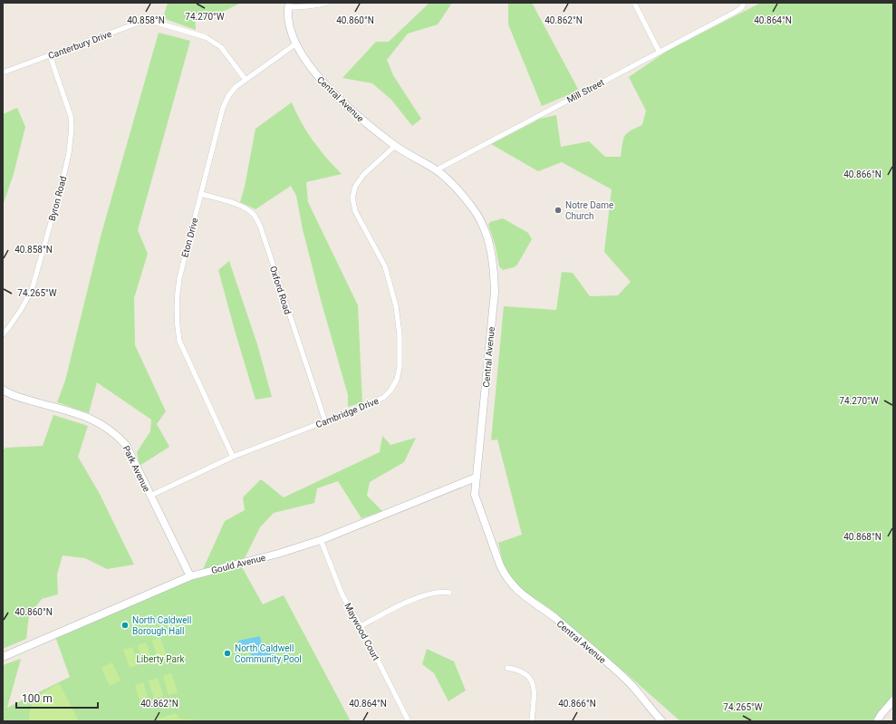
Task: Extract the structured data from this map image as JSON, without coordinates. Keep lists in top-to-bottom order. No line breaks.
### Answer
{"streets":{"main road":["Central Avenue","Park Avenue","Gould Avenue"],"street":["Canterbury Drive","Mill Street","Byron Road","Eton Drive","Oxford Road","Cambridge Drive","Maywood Court"]},"crossings":[["Canterbury Drive","Byron Road"],["Canterbury Drive","Eton Drive"],["Mill Street","Central Avenue"],["Central Avenue","Eton Drive"],["Central Avenue","Cambridge Drive"],["Central Avenue","Gould Avenue"],["Eton Drive","Oxford Road"],["Eton Drive","Cambridge Drive"],["Oxford Road","Cambridge Drive"],["Cambridge Drive","Park Avenue"],["Park Avenue","Gould Avenue"],["Gould Avenue","Maywood Court"]],"parks":["Liberty Park"],"places":["Notre Dame Church","North Caldwell Borough Hall","North Caldwell Community Pool"],"scale_bar":"100 m","coordinates":["74.270°W","40.858°N","40.860°N","40.862°N","40.864°N","40.866°N","74.265°W","40.868°N"]}
